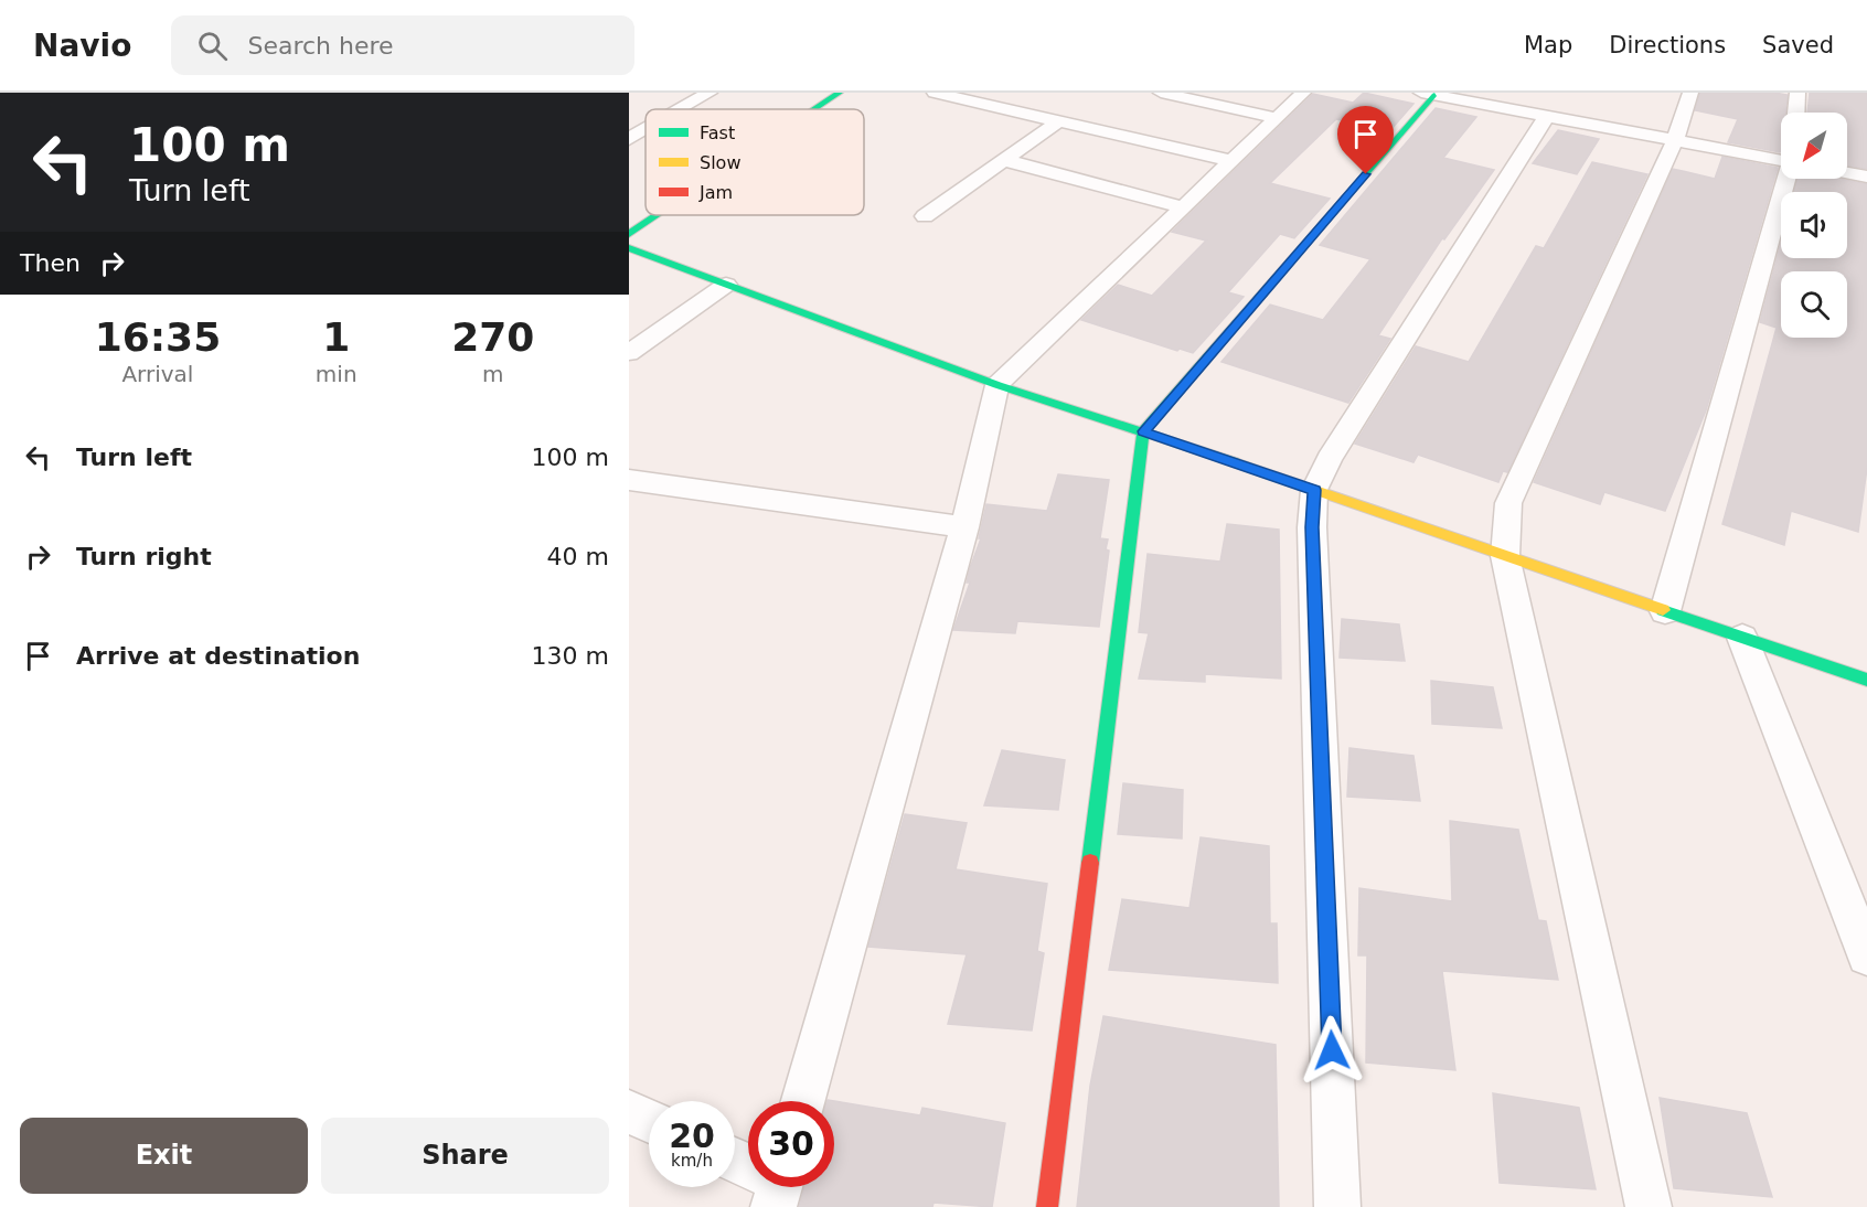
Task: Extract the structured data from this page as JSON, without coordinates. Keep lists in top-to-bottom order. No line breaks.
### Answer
{"legend":["Fast","Slow","Jam"],"north":"bottom left","page":{"header":"Navio","search":"Search here","nav":["Map","Directions","Saved"],"turn":["100 m","Turn left"],"then":"Then","eta":["16:35","Arrival","1","min","270","m"],"list":[{"name":"Turn left","value":"100 m"},{"name":"Turn right","value":"40 m"},{"name":"Arrive at destination","value":"130 m"}],"speed":"20 km/h","limit":"30","buttons":["Exit","Share"]}}
